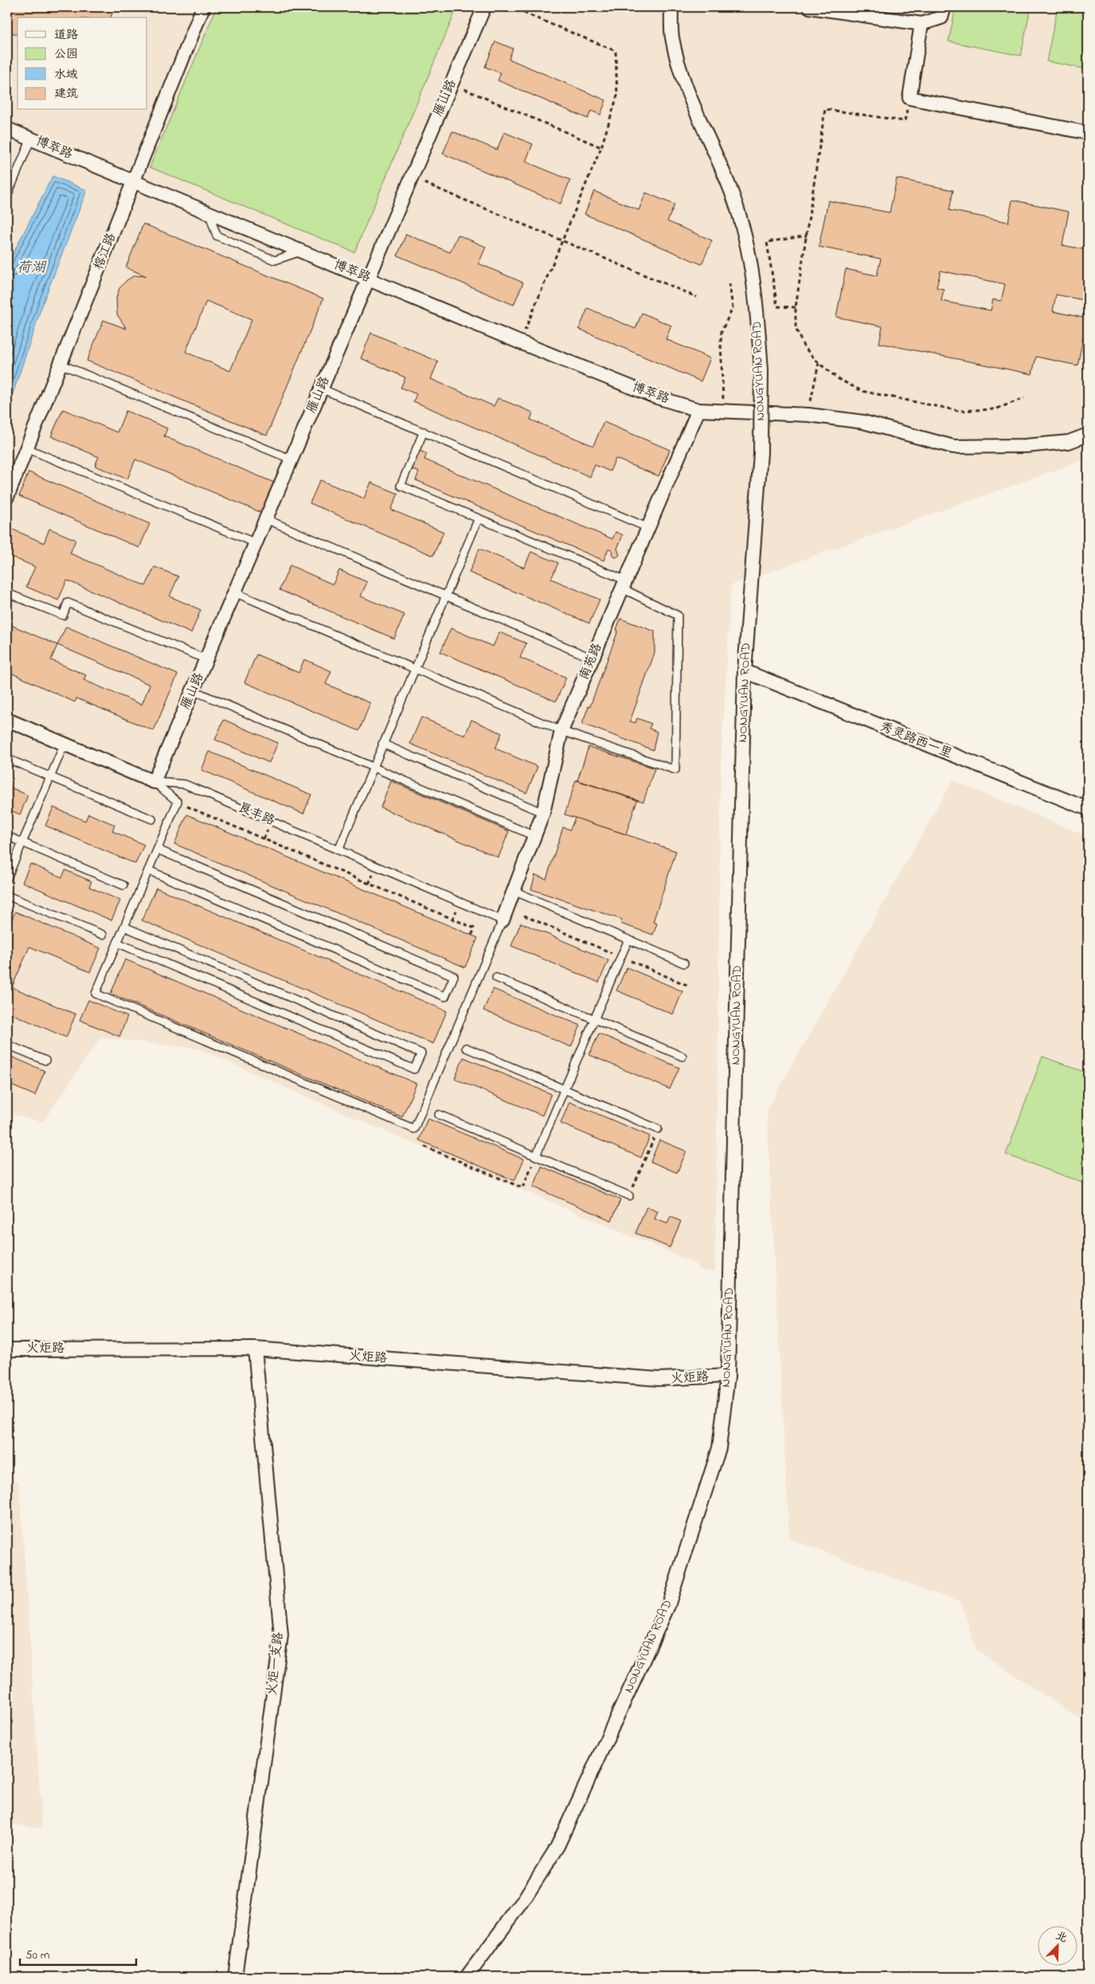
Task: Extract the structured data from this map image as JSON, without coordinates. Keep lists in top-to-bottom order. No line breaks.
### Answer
{"streets":{"street":["雁山路","博萃路","榕江路","NONGYUAN ROAD","南苑路","秀灵路西一里","良丰路","火炬路","火炬一支路"]},"crossings":[["雁山路","博萃路"],["雁山路","良丰路"],["博萃路","榕江路"],["博萃路","南苑路"],["NONGYUAN ROAD","秀灵路西一里"],["NONGYUAN ROAD","火炬路"],["南苑路","良丰路"],["火炬路","火炬一支路"]],"water":["荷湖"],"legend":["道路","公园","水域","建筑"],"scale_bar":"50 m","north":"top right"}
